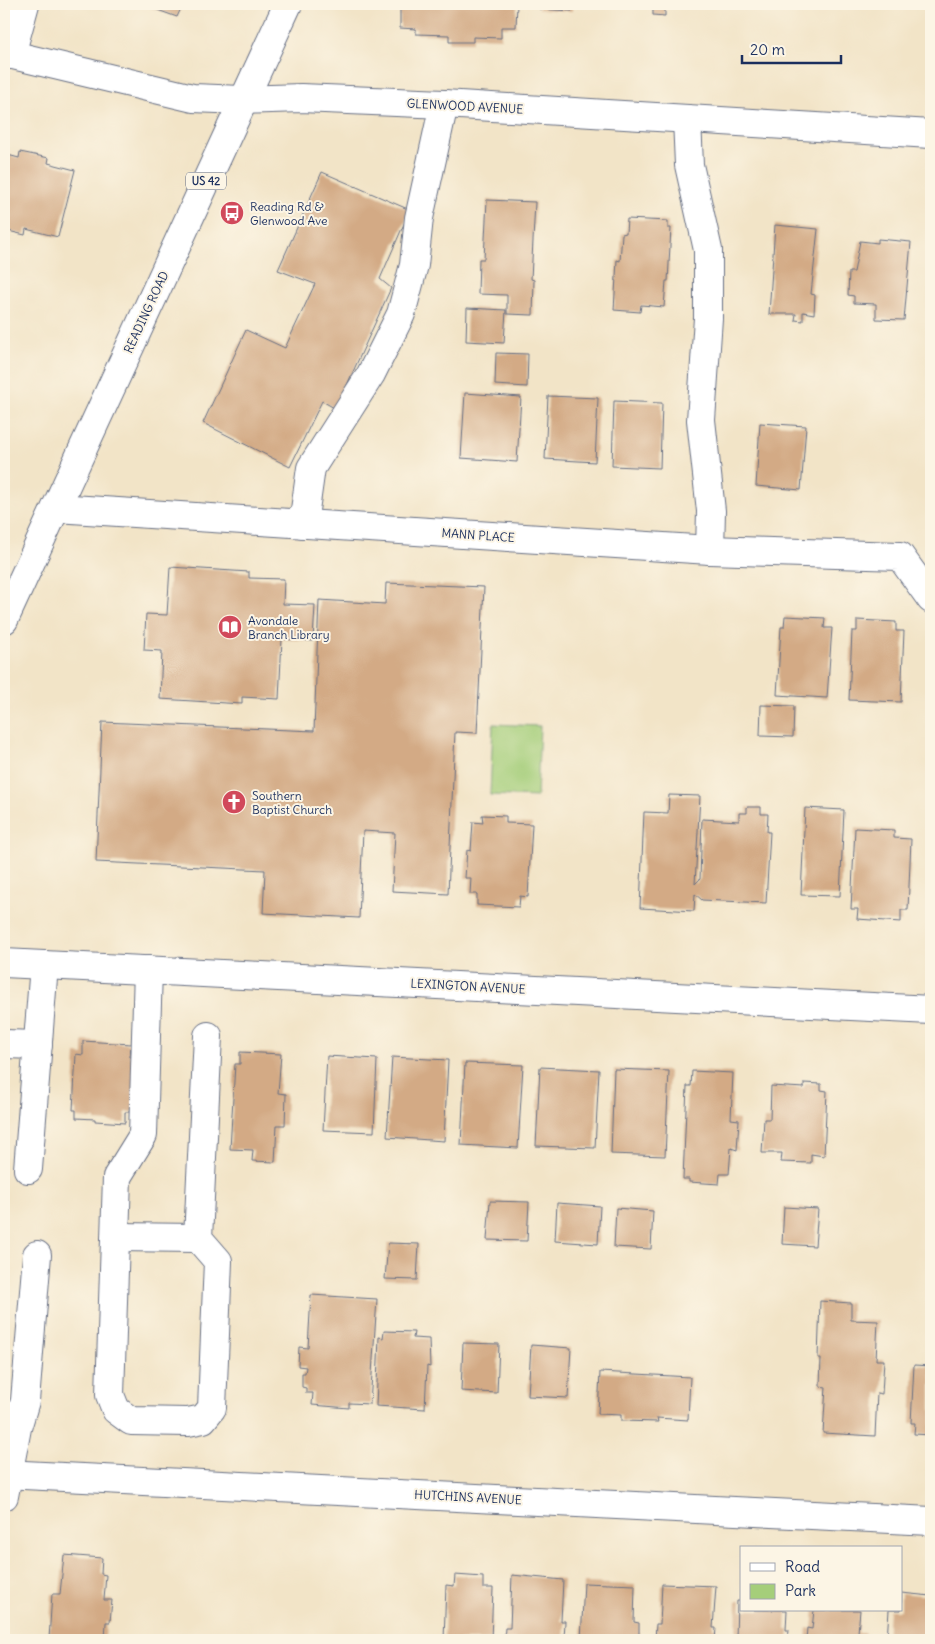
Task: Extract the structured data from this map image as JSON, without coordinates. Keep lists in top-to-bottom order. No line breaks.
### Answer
{"streets":{"street":["GLENWOOD AVENUE","US 42","READING ROAD","MANN PLACE","LEXINGTON AVENUE","HUTCHINS AVENUE"]},"crossings":[["GLENWOOD AVENUE","READING ROAD"],["READING ROAD","MANN PLACE"]],"places":{"bus stop":["Reading Rd & Glenwood Ave"],"library":["Avondale Branch Library"],"church":["Southern Baptist Church"]},"legend":["Road","Park"],"scale_bar":"20 m"}
